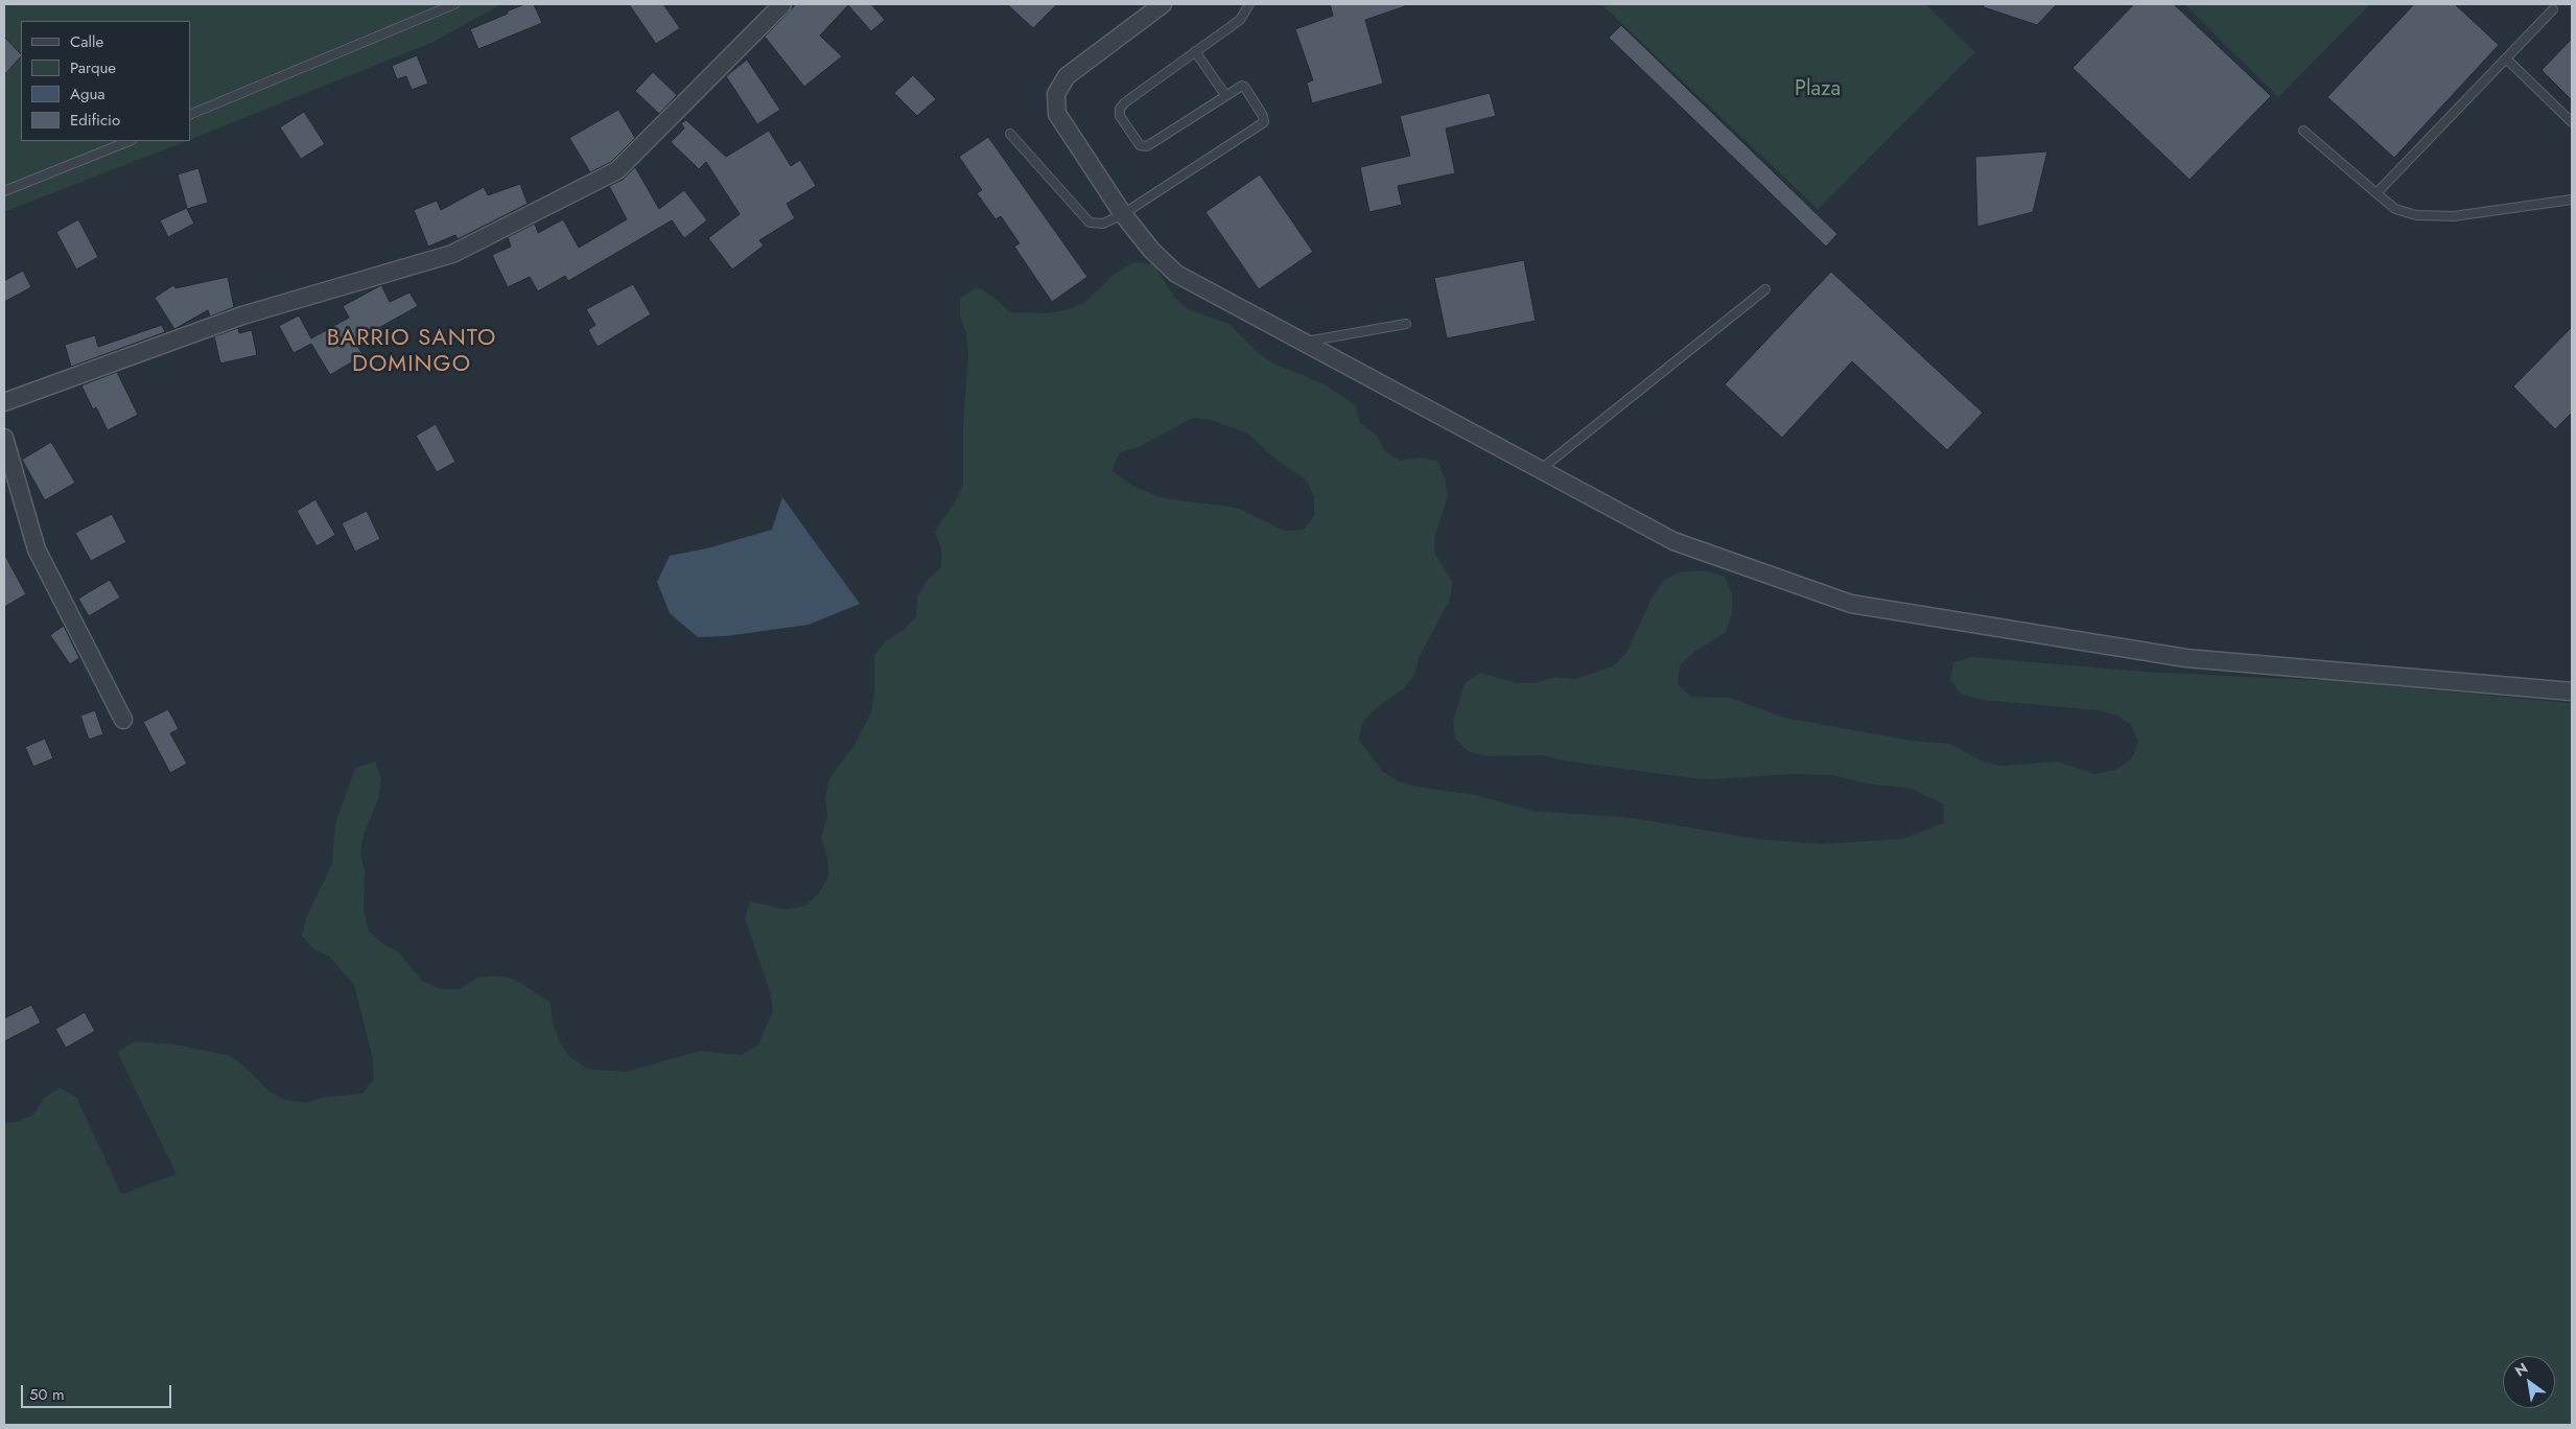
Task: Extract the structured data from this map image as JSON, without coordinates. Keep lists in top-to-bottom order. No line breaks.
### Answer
{"districts":["BARRIO SANTO DOMINGO"],"parks":["Plaza"],"legend":["Calle","Parque","Agua","Edificio"],"scale_bar":"50 m","north":"top left"}
